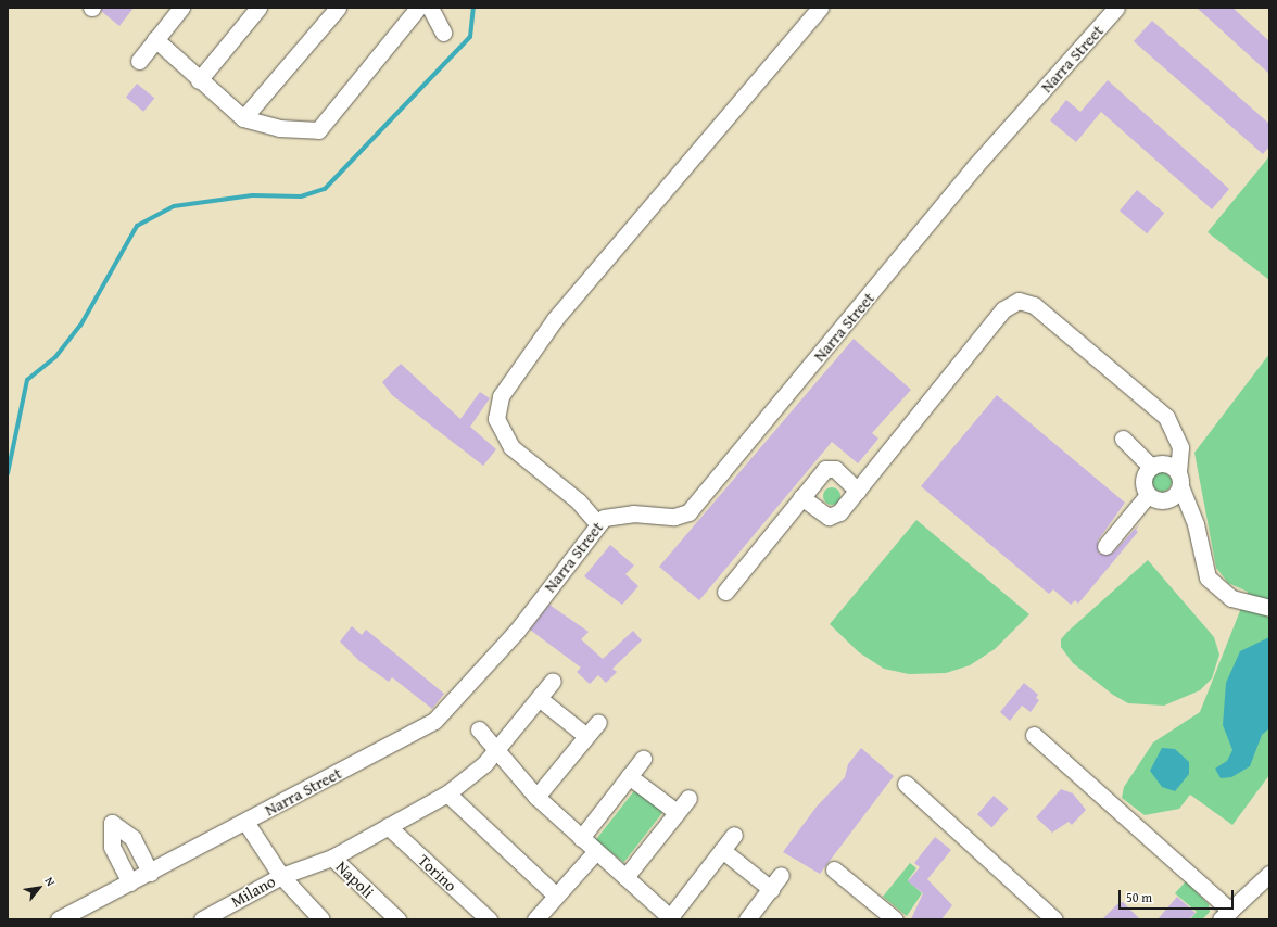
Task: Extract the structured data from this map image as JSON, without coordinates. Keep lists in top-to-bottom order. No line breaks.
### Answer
{"streets":{"street":["Narra Street","Torino","Napoli","Milano"]},"crossings":[["Torino","Milano"],["Napoli","Milano"]],"scale_bar":"50 m","north":"top right"}
